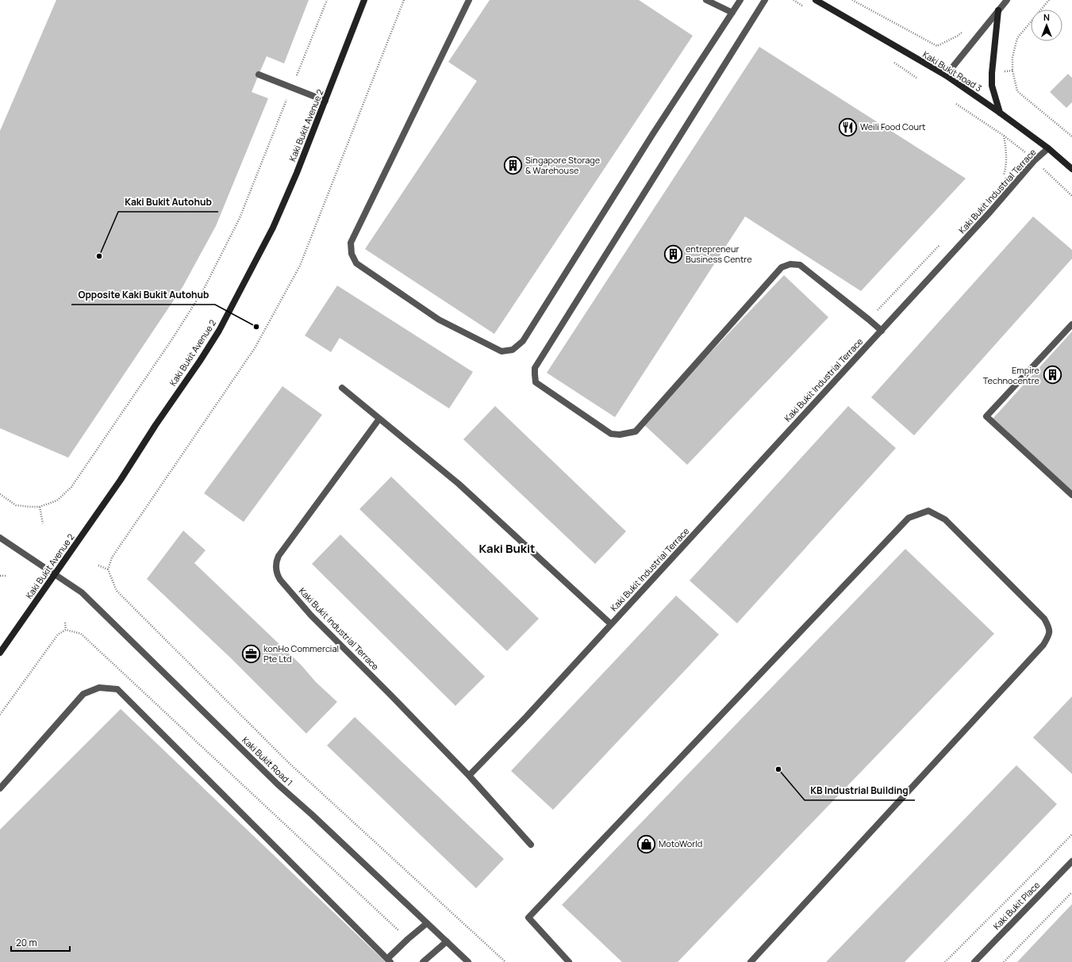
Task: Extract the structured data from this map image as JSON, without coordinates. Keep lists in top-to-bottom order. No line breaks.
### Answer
{"streets":{"street":["Kaki Bukit Road 3","Kaki Bukit Avenue 2","Kaki Bukit Industrial Terrace","Kaki Bukit Road 1","Kaki Bukit Place"]},"crossings":[["Kaki Bukit Road 3","Kaki Bukit Industrial Terrace"],["Kaki Bukit Avenue 2","Kaki Bukit Road 1"]],"districts":["Kaki Bukit"],"places":{"restaurant":["Weili Food Court"],"building":["Singapore Storage & Warehouse","entrepreneur Business Centre","Empire Technocentre"],"other":["Kaki Bukit Autohub","Opposite Kaki Bukit Autohub","KB Industrial Building"],"office":["konHo Commercial Pte Ltd"],"shop":["MotoWorld"]},"scale_bar":"20 m","north":"top"}
